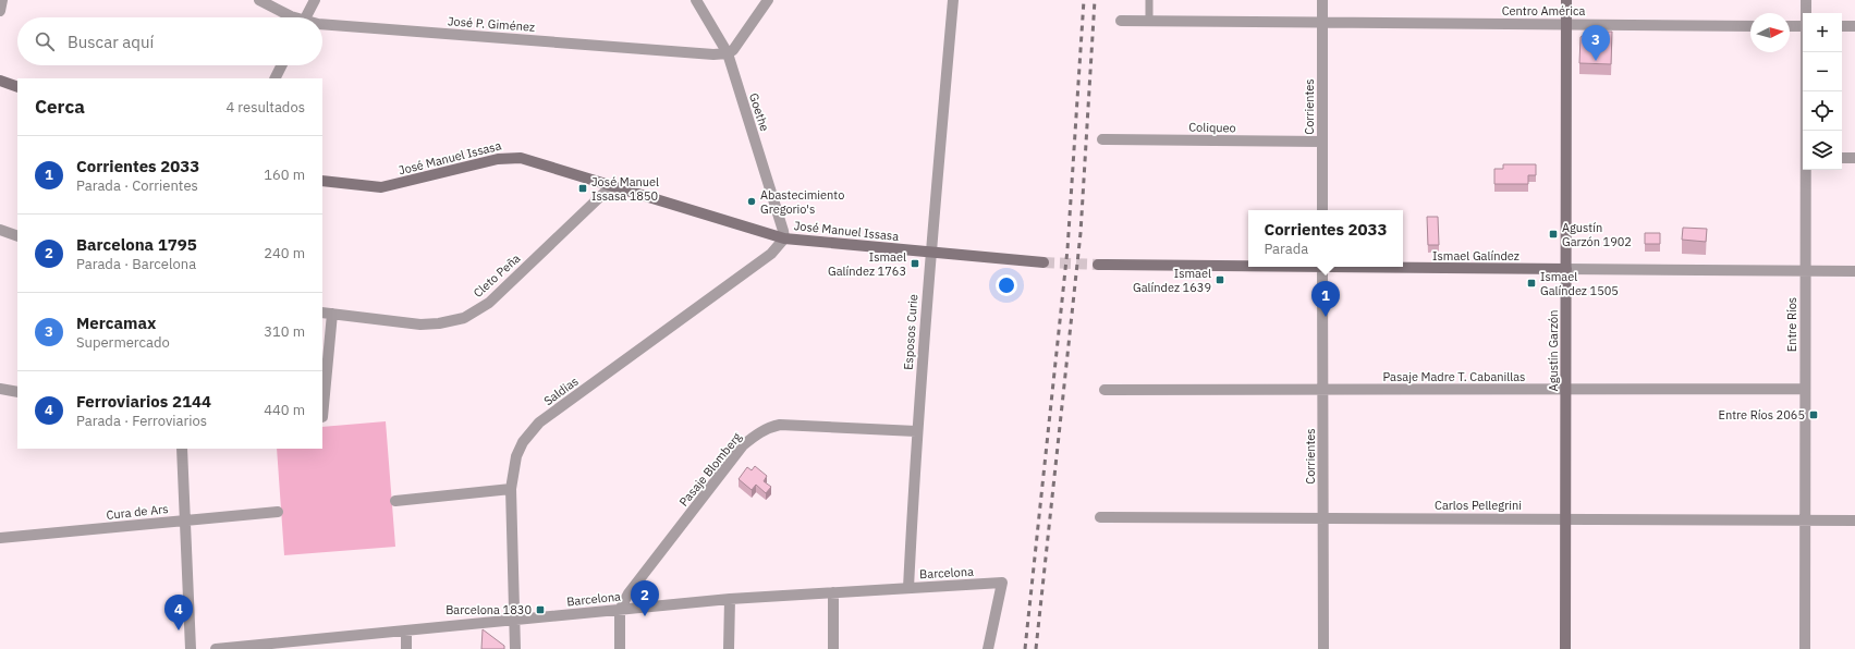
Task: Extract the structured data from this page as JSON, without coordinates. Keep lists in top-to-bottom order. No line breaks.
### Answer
{"streets":{"main road":["José Manuel Issasa","Ismael Galíndez","Agustín Garzón"],"street":["Centro América","José P. Giménez","Corrientes","Goethe","Coliqueo","Cleto Peña","Entre Ríos","Esposos Curie","Pasaje Madre T. Cabanillas","Saldias","Pasaje Blomberg","Carlos Pellegrini","Cura de Ars","Barcelona"]},"crossings":[["Centro América","Corrientes"],["Centro América","Agustín Garzón"],["José P. Giménez","Goethe"],["Corrientes","Coliqueo"],["Corrientes","Pasaje Madre T. Cabanillas"],["Corrientes","Carlos Pellegrini"],["Goethe","José Manuel Issasa"],["Goethe","Saldias"],["José Manuel Issasa","Cleto Peña"],["José Manuel Issasa","Esposos Curie"],["José Manuel Issasa","Saldias"],["Ismael Galíndez","Entre Ríos"],["Ismael Galíndez","Agustín Garzón"],["Entre Ríos","Pasaje Madre T. Cabanillas"],["Entre Ríos","Carlos Pellegrini"],["Esposos Curie","Pasaje Blomberg"],["Esposos Curie","Barcelona"],["Agustín Garzón","Pasaje Madre T. Cabanillas"],["Agustín Garzón","Carlos Pellegrini"],["Saldias","Barcelona"],["Pasaje Blomberg","Barcelona"]],"places":{"transit":["José Manuel Issasa 1850","Agustín Garzón 1902","Ismael Galíndez 1763","Ismael Galíndez 1639","Ismael Galíndez 1505","Entre Ríos 2065","Barcelona 1830"],"other":["Abastecimiento Gregorio's"]},"north":"right","page":{"map_buttons":["+","−"],"search":"Buscar aquí","pins":["3","1","2","4"],"heading":["Cerca","4 resultados"],"list":[{"mark":"1","name":"Corrientes 2033","note":"Parada · Corrientes","value":"160 m"},{"mark":"2","name":"Barcelona 1795","note":"Parada · Barcelona","value":"240 m"},{"mark":"3","name":"Mercamax","note":"Supermercado","value":"310 m"},{"mark":"4","name":"Ferroviarios 2144","note":"Parada · Ferroviarios","value":"440 m"}],"popup":["Corrientes 2033","Parada"]}}
